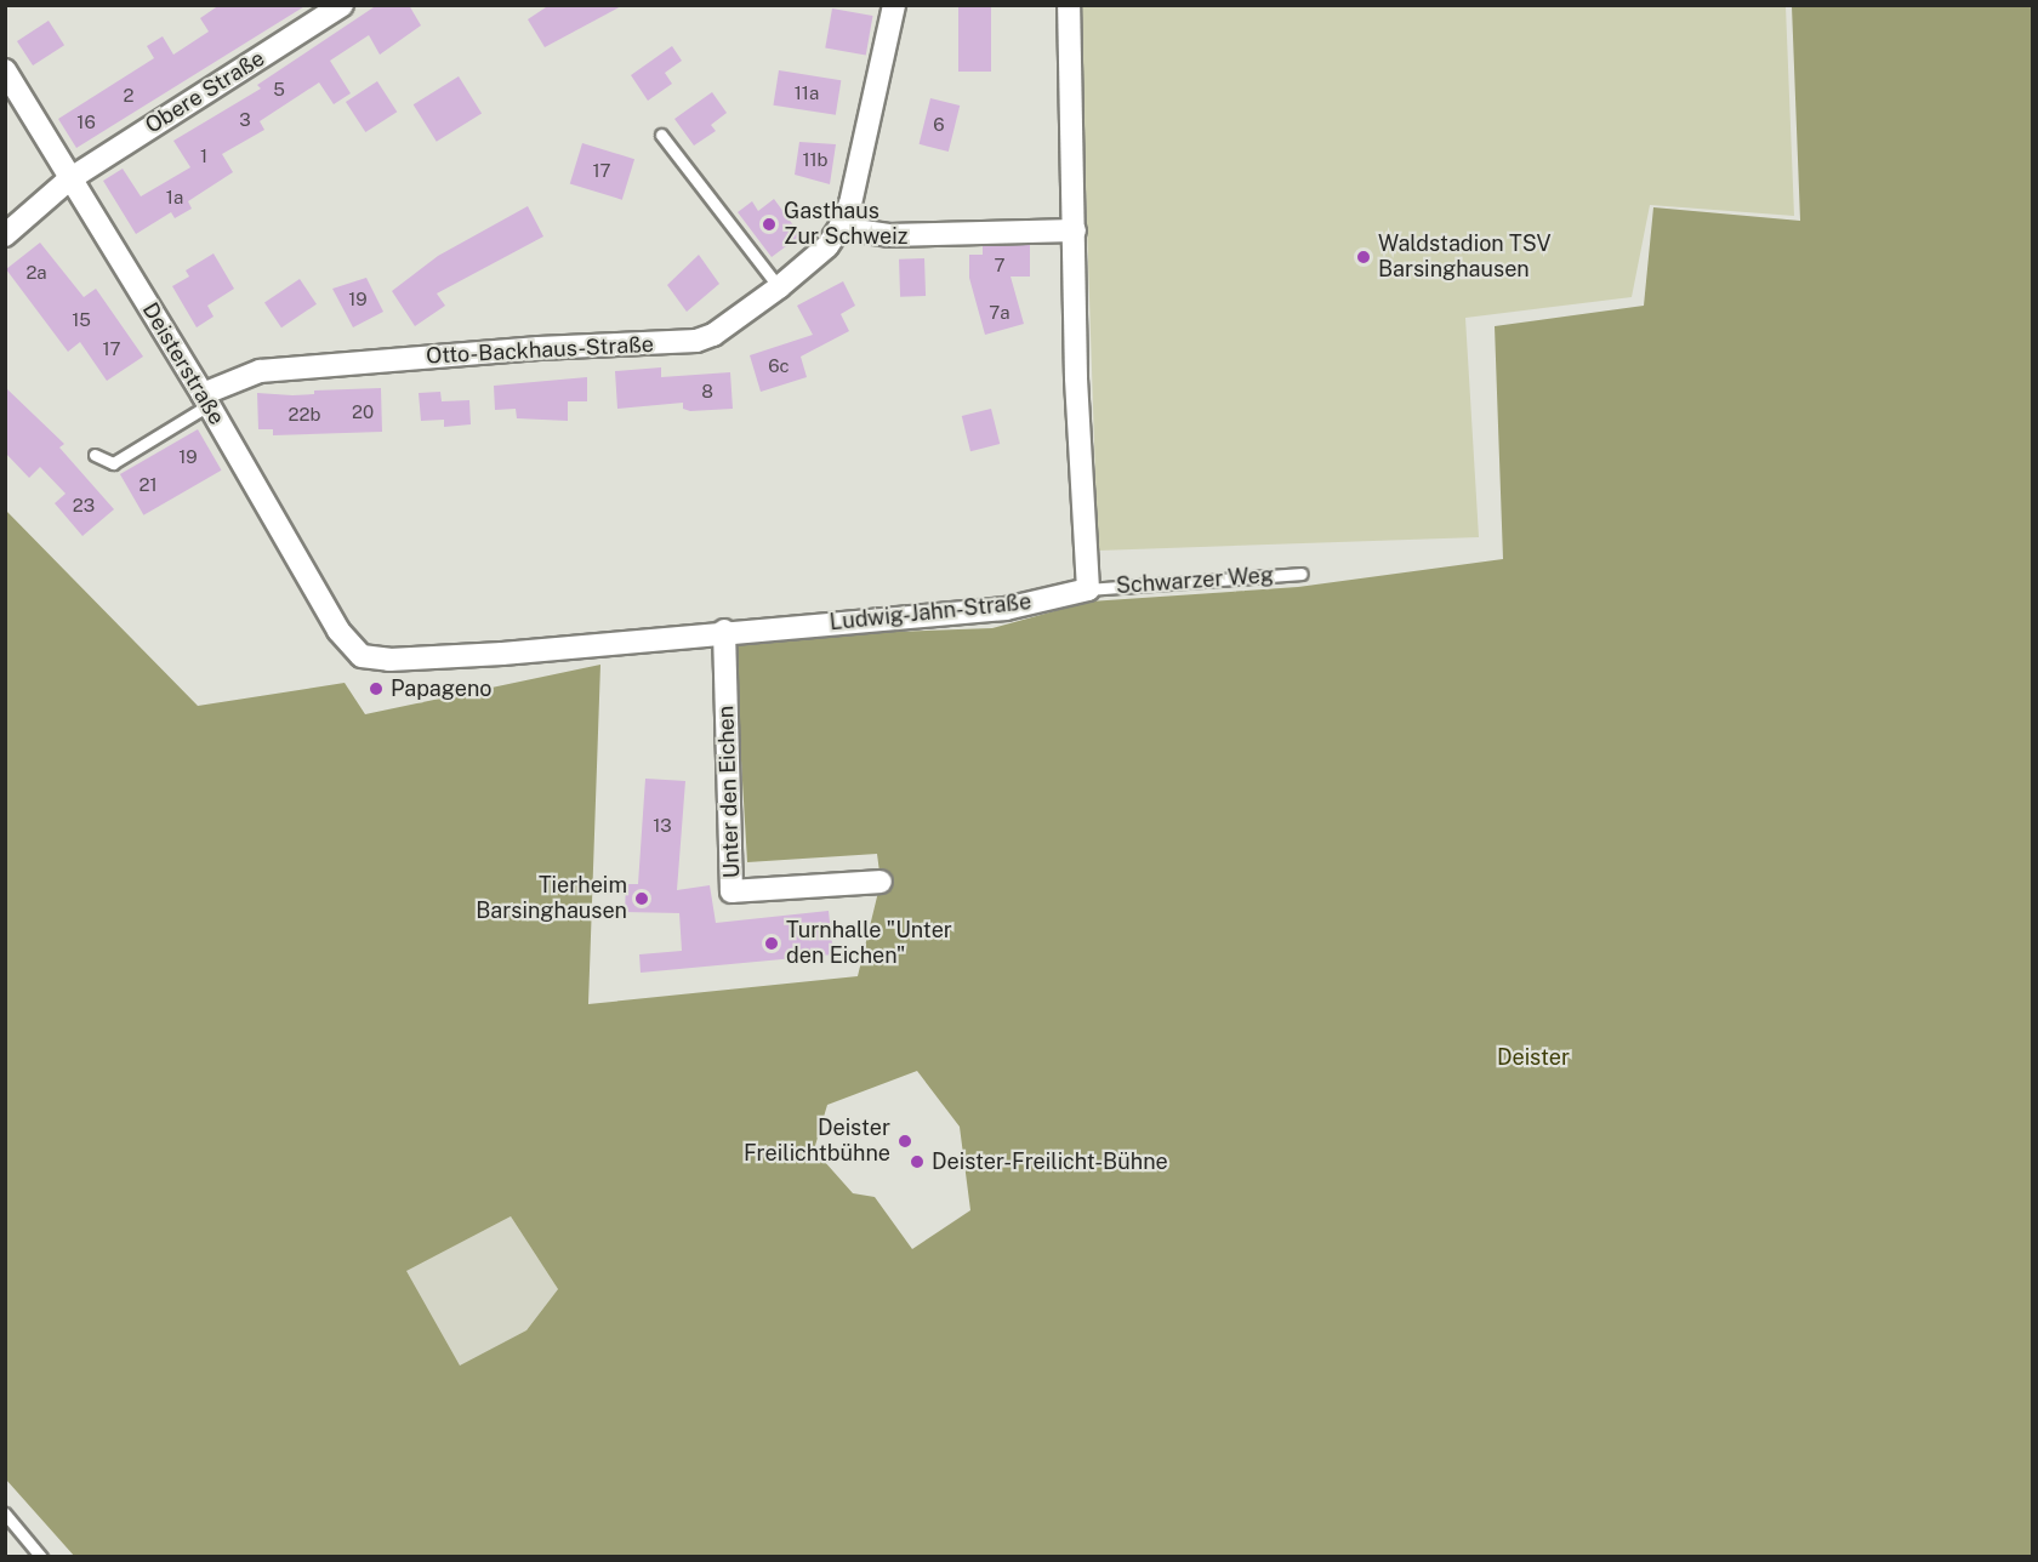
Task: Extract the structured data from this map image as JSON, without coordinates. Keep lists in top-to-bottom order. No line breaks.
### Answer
{"streets":{"street":["Obere Straße","Otto-Backhaus-Straße","Deisterstraße","Ludwig-Jahn-Straße","Unter den Eichen"],"lane":["Schwarzer Weg"]},"crossings":[["Obere Straße","Deisterstraße"],["Otto-Backhaus-Straße","Deisterstraße"],["Deisterstraße","Ludwig-Jahn-Straße"],["Schwarzer Weg","Ludwig-Jahn-Straße"],["Ludwig-Jahn-Straße","Unter den Eichen"]],"parks":["Deister"],"places":["Gasthaus Zur Schweiz","Waldstadion TSV Barsinghausen","Papageno","Tierheim Barsinghausen","Turnhalle \"Unter den Eichen\"","Deister Freilichtbühne","Deister-Freilicht-Bühne"],"house_numbers":["5","11a","2","3","16","6","1","11b","17","1a","7","2a","19","7a","15","17","6c","8","20","22b","19","21","23","13"]}
